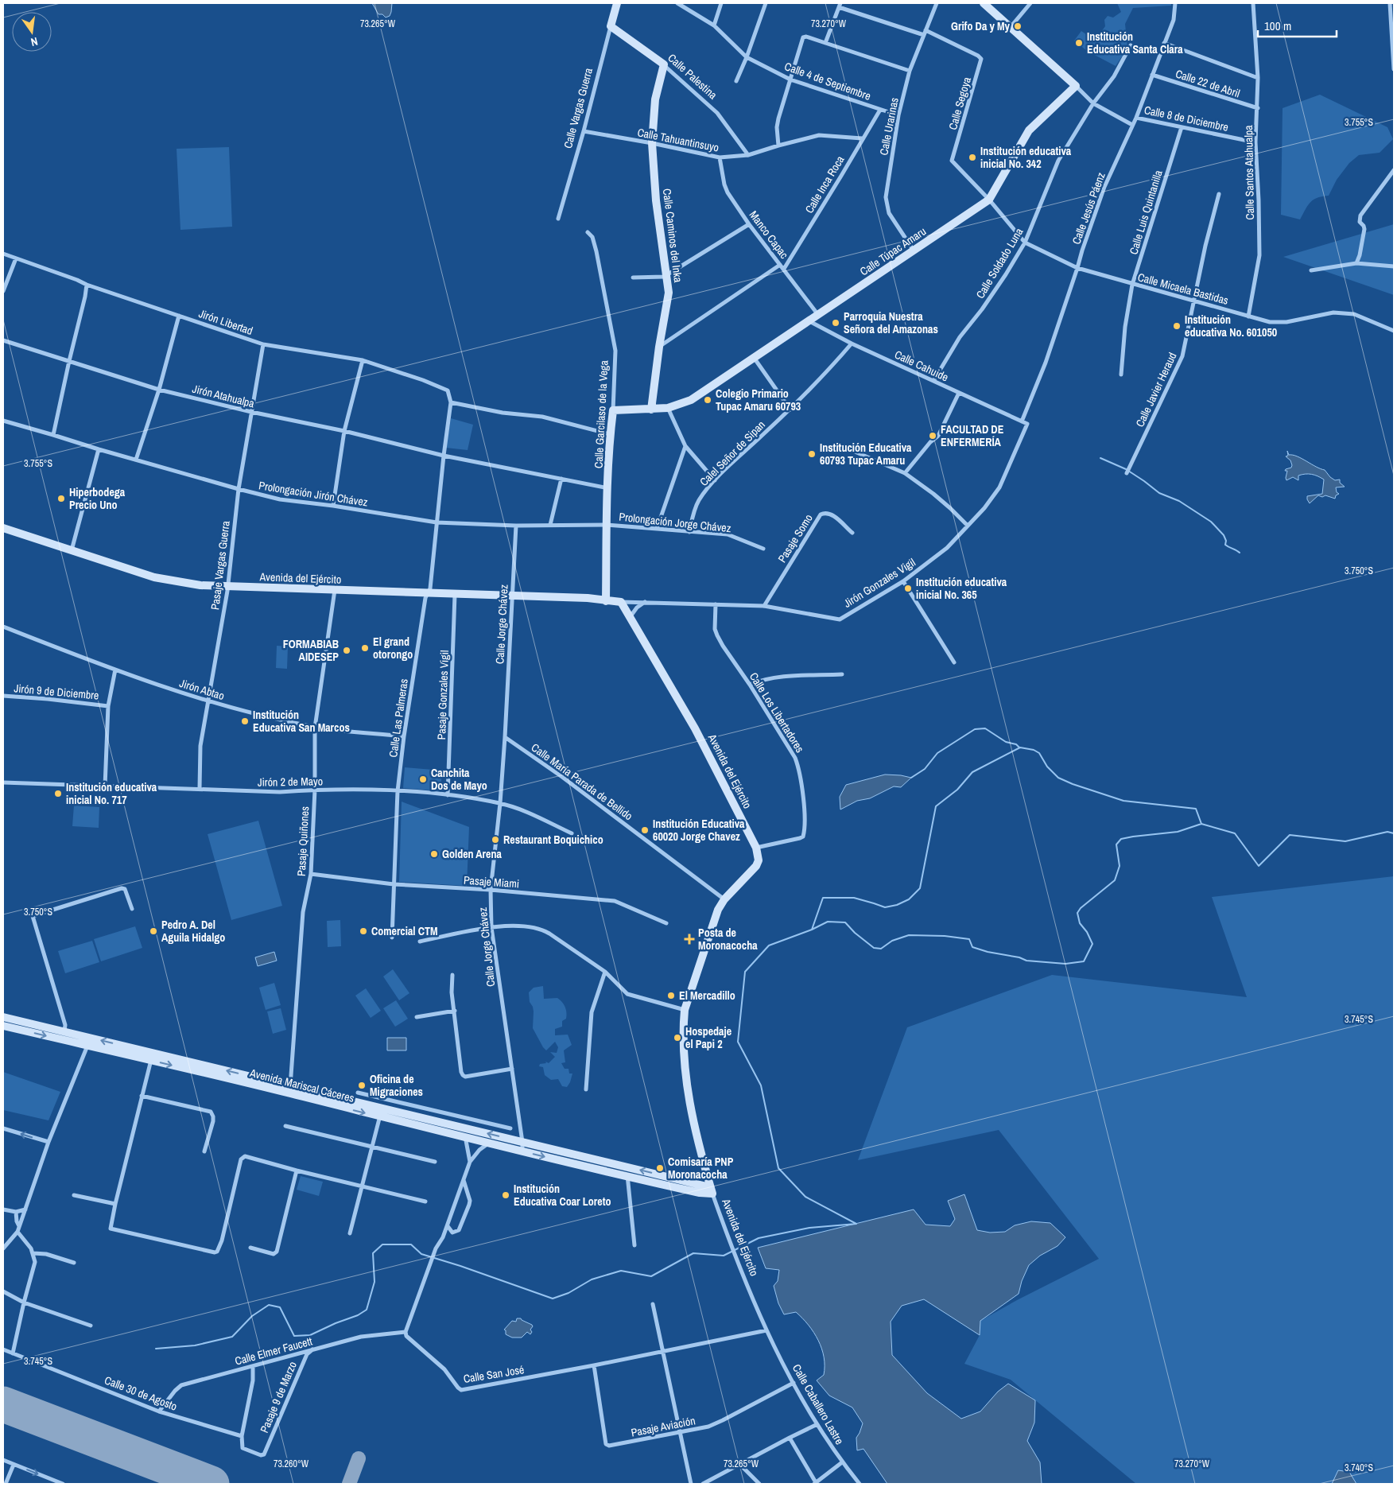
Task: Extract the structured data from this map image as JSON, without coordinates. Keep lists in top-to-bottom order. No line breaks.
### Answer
{"streets":{"main road":["Calle Palestina","Calle Vargas Guerra","Calle Caminos del Inka","Calle Túpac Amaru","Calle Garcilaso de la Vega","Avenida del Ejército","Avenida Mariscal Cáceres"],"street":["Calle 4 de Septiembre","Calle 22 de Abril","Calle Segoya","Calle 8 de Diciembre","Calle Urarinas","Calle Tahuantinsuyo","Calle Santos Atahualpa","Calle Inca Roca","Calle Jesús Páenz","Calle Luis Quintanilla","Manco Capac","Calle Soldado Luna","Calle Micaela Bastidas","Jirón Libertad","Calle Cahuide","Calle Javier Heraud","Jirón Atahualpa","Calel Señor de Sipan","Prolongación Jirón Chávez","Prolongación Jorge Chávez","Pasaje Somo","Pasaje Vargas Guerra","Jirón Gonzales Vigil","Calle Jorge Chávez","Jirón Abtao","Jirón 9 de Diciembre","Pasaje Gonzales Vigil","Calle Los Libertadores","Calle Las Palmeras","Jirón 2 de Mayo","Calle María Parada de Bellido","Pasaje Quiñones","Pasaje Miami","Calle Elmer Faucett","Calle San José","Calle 30 de Agosto","Pasaje 9 de Marzo","Calle Caballero Lastre","Pasaje Aviación"]},"crossings":[["Calle Palestina","Calle Vargas Guerra"],["Calle Palestina","Calle Tahuantinsuyo"],["Calle Palestina","Calle Caminos del Inka"],["Calle 4 de Septiembre","Calle Urarinas"],["Calle 4 de Septiembre","Calle Inca Roca"],["Calle 22 de Abril","Calle Santos Atahualpa"],["Calle 22 de Abril","Calle Jesús Páenz"],["Calle Segoya","Calle Urarinas"],["Calle Segoya","Calle Túpac Amaru"],["Calle Segoya","Calle Micaela Bastidas"],["Calle Vargas Guerra","Calle Tahuantinsuyo"],["Calle 8 de Diciembre","Calle Santos Atahualpa"],["Calle 8 de Diciembre","Calle Jesús Páenz"],["Calle 8 de Diciembre","Calle Luis Quintanilla"],["Calle Urarinas","Calle Túpac Amaru"],["Calle Tahuantinsuyo","Calle Inca Roca"],["Calle Tahuantinsuyo","Manco Capac"],["Calle Tahuantinsuyo","Calle Caminos del Inka"],["Calle Santos Atahualpa","Calle Micaela Bastidas"],["Calle Inca Roca","Manco Capac"],["Calle Jesús Páenz","Calle Micaela Bastidas"],["Calle Jesús Páenz","Calle Cahuide"],["Calle Luis Quintanilla","Calle Micaela Bastidas"],["Manco Capac","Calle Túpac Amaru"],["Calle Caminos del Inka","Calle Túpac Amaru"],["Calle Túpac Amaru","Calle Micaela Bastidas"],["Calle Túpac Amaru","Calle Cahuide"],["Calle Túpac Amaru","Calle Garcilaso de la Vega"],["Calle Soldado Luna","Calle Micaela Bastidas"],["Calle Soldado Luna","Calle Cahuide"],["Calle Micaela Bastidas","Calle Javier Heraud"],["Jirón Libertad","Pasaje Vargas Guerra"],["Jirón Libertad","Calle Las Palmeras"],["Calle Cahuide","Calel Señor de Sipan"],["Calle Cahuide","Jirón Gonzales Vigil"],["Jirón Atahualpa","Calle Garcilaso de la Vega"],["Jirón Atahualpa","Pasaje Vargas Guerra"],["Jirón Atahualpa","Calle Las Palmeras"],["Calle Garcilaso de la Vega","Prolongación Jirón Chávez"],["Calle Garcilaso de la Vega","Prolongación Jorge Chávez"],["Calle Garcilaso de la Vega","Avenida del Ejército"],["Calel Señor de Sipan","Prolongación Jorge Chávez"],["Prolongación Jirón Chávez","Prolongación Jorge Chávez"],["Prolongación Jirón Chávez","Pasaje Vargas Guerra"],["Prolongación Jirón Chávez","Calle Jorge Chávez"],["Prolongación Jirón Chávez","Calle Las Palmeras"],["Pasaje Somo","Jirón Gonzales Vigil"],["Pasaje Vargas Guerra","Avenida del Ejército"],["Pasaje Vargas Guerra","Jirón Abtao"],["Pasaje Vargas Guerra","Jirón 2 de Mayo"],["Avenida del Ejército","Jirón Gonzales Vigil"],["Avenida del Ejército","Calle Jorge Chávez"],["Avenida del Ejército","Pasaje Gonzales Vigil"],["Avenida del Ejército","Calle Los Libertadores"],["Avenida del Ejército","Calle Las Palmeras"],["Avenida del Ejército","Calle María Parada de Bellido"],["Avenida del Ejército","Pasaje Quiñones"],["Avenida del Ejército","Avenida Mariscal Cáceres"],["Avenida del Ejército","Calle San José"],["Avenida del Ejército","Calle Caballero Lastre"],["Jirón Gonzales Vigil","Calle Los Libertadores"],["Calle Jorge Chávez","Jirón 2 de Mayo"],["Calle Jorge Chávez","Calle María Parada de Bellido"],["Calle Jorge Chávez","Pasaje Miami"],["Calle Jorge Chávez","Avenida Mariscal Cáceres"],["Jirón Abtao","Calle Las Palmeras"],["Jirón Abtao","Pasaje Quiñones"],["Pasaje Gonzales Vigil","Jirón 2 de Mayo"],["Calle Las Palmeras","Jirón 2 de Mayo"],["Calle Las Palmeras","Pasaje Miami"],["Jirón 2 de Mayo","Pasaje Quiñones"],["Pasaje Quiñones","Pasaje Miami"],["Pasaje Quiñones","Avenida Mariscal Cáceres"],["Calle Elmer Faucett","Calle San José"],["Calle Elmer Faucett","Calle 30 de Agosto"],["Calle Elmer Faucett","Pasaje 9 de Marzo"],["Calle San José","Calle Caballero Lastre"],["Calle San José","Pasaje Aviación"],["Calle 30 de Agosto","Pasaje 9 de Marzo"],["Calle Caballero Lastre","Pasaje Aviación"]],"places":{"other":["Grifo Da y My","Institución Educativa Santa Clara","Institución educativa inicial No. 342","Parroquia Nuestra Señora del Amazonas","Institución educativa No. 601050","Colegio Primario Tupac Amaru 60793","FACULTAD DE ENFERMERÍA","Institución Educativa 60793 Tupac Amaru","Hiperbodega Precio Uno","Institución educativa inicial No. 365","El grand otorongo","FORMABIAB AIDESEP","Institución Educativa San Marcos","Canchita Dos de Mayo","Institución educativa inicial No. 717","Institución Educativa 60020 Jorge Chavez","Restaurant Boquichico","Golden Arena","Pedro A. Del Aguila Hidalgo","Comercial CTM","El Mercadillo","Hospedaje el Papi 2","Oficina de Migraciones","Comisaría PNP Moronacocha","Institución Educativa Coar Loreto"],"health":["Posta de Moronacocha"]},"scale_bar":"100 m","north":"bottom","coordinates":["73.265°W","73.270°W","3.755°S","3.750°S","3.745°S","73.260°W","3.740°S"]}
